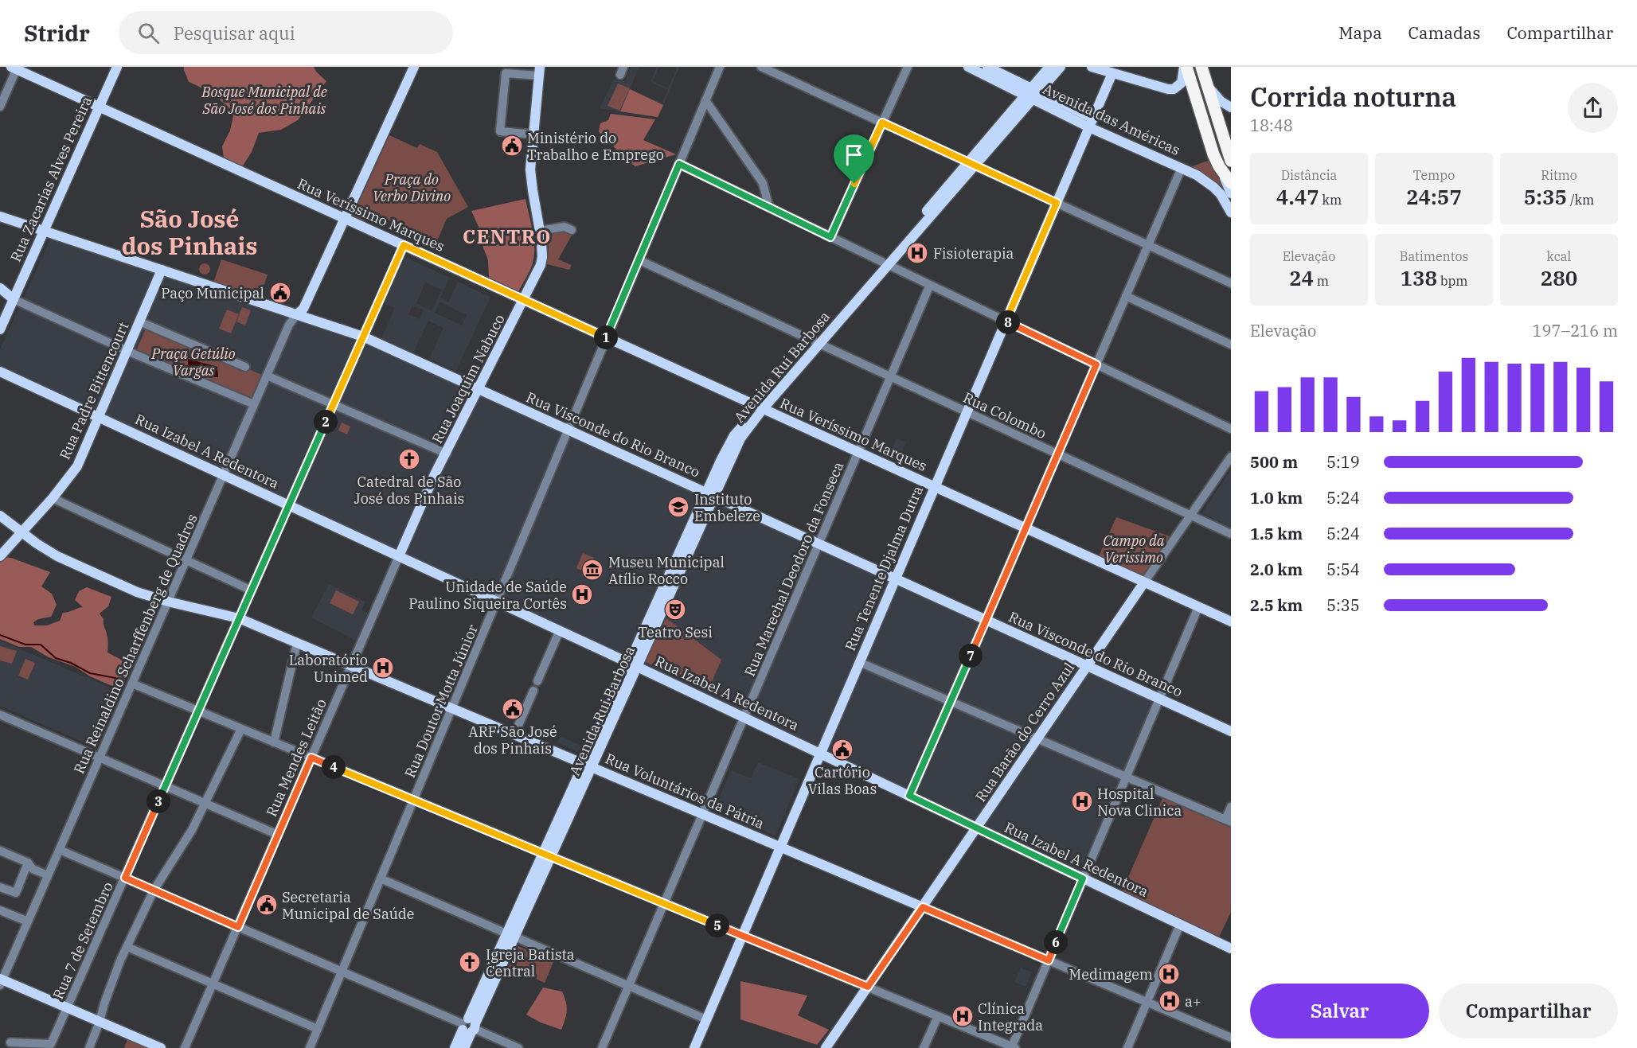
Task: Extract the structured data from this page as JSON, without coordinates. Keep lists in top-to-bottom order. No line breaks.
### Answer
{"streets":{"main road":["Avenida das Américas","Rua Zacarias Alves Pereira","Rua Veríssimo Marques","Avenida Rui Barbosa","Rua Joaquim Nabuco","Rua Padre Bittencourt","Rua Visconde do Rio Branco","Rua Izabel A Redentora","Rua Tenente Djalma Dutra","Rua Barão do Cerro Azul","Rua Mendes Leitão","Rua Voluntários da Pátria"],"street":["Rua Colombo","Rua Marechal Deodoro da Fonseca","Rua Reinaldino Scharffenberg de Quadros","Rua Doutor Motta Júnior","Rua 7 de Setembro"]},"crossings":[["Avenida das Américas","Avenida Rui Barbosa"],["Avenida das Américas","Rua Tenente Djalma Dutra"],["Rua Zacarias Alves Pereira","Rua Veríssimo Marques"],["Rua Zacarias Alves Pereira","Rua Visconde do Rio Branco"],["Rua Veríssimo Marques","Avenida Rui Barbosa"],["Rua Veríssimo Marques","Rua Joaquim Nabuco"],["Rua Veríssimo Marques","Rua Tenente Djalma Dutra"],["Rua Veríssimo Marques","Rua Marechal Deodoro da Fonseca"],["Rua Veríssimo Marques","Rua Doutor Motta Júnior"],["Rua Veríssimo Marques","Rua Barão do Cerro Azul"],["Rua Veríssimo Marques","Rua 7 de Setembro"],["Avenida Rui Barbosa","Rua Colombo"],["Avenida Rui Barbosa","Rua Visconde do Rio Branco"],["Avenida Rui Barbosa","Rua Izabel A Redentora"],["Avenida Rui Barbosa","Rua Voluntários da Pátria"],["Rua Joaquim Nabuco","Rua Visconde do Rio Branco"],["Rua Joaquim Nabuco","Rua Mendes Leitão"],["Rua Padre Bittencourt","Rua Visconde do Rio Branco"],["Rua Padre Bittencourt","Rua Izabel A Redentora"],["Rua Padre Bittencourt","Rua Voluntários da Pátria"],["Rua Colombo","Rua Tenente Djalma Dutra"],["Rua Colombo","Rua Marechal Deodoro da Fonseca"],["Rua Colombo","Rua Doutor Motta Júnior"],["Rua Colombo","Rua Barão do Cerro Azul"],["Rua Visconde do Rio Branco","Rua Tenente Djalma Dutra"],["Rua Visconde do Rio Branco","Rua Marechal Deodoro da Fonseca"],["Rua Visconde do Rio Branco","Rua Reinaldino Scharffenberg de Quadros"],["Rua Visconde do Rio Branco","Rua Doutor Motta Júnior"],["Rua Visconde do Rio Branco","Rua Barão do Cerro Azul"],["Rua Visconde do Rio Branco","Rua 7 de Setembro"],["Rua Izabel A Redentora","Rua Tenente Djalma Dutra"],["Rua Izabel A Redentora","Rua Marechal Deodoro da Fonseca"],["Rua Izabel A Redentora","Rua Reinaldino Scharffenberg de Quadros"],["Rua Izabel A Redentora","Rua Doutor Motta Júnior"],["Rua Izabel A Redentora","Rua Barão do Cerro Azul"],["Rua Izabel A Redentora","Rua Mendes Leitão"],["Rua Izabel A Redentora","Rua 7 de Setembro"],["Rua Tenente Djalma Dutra","Rua Voluntários da Pátria"],["Rua Marechal Deodoro da Fonseca","Rua Voluntários da Pátria"],["Rua Reinaldino Scharffenberg de Quadros","Rua Voluntários da Pátria"],["Rua Doutor Motta Júnior","Rua Voluntários da Pátria"],["Rua Barão do Cerro Azul","Rua Voluntários da Pátria"],["Rua Mendes Leitão","Rua Voluntários da Pátria"],["Rua Voluntários da Pátria","Rua 7 de Setembro"]],"districts":["São José dos Pinhais","CENTRO"],"parks":["Bosque Municipal de São José dos Pinhais","Praça do Verbo Divino","Praça Getúlio Vargas","Campo da Verissimo"],"places":{"public building":["Ministério do Trabalho e Emprego","Paço Municipal","ARF São José dos Pinhais","Cartório Vilas Boas","Secretaria Municipal de Saúde"],"hospital":["Fisioterapia","Unidade de Saúde Paulino Siqueira Cortês","Laboratório Unimed","Hospital Nova Clinica","Medimagem","a+","Clínica Integrada"],"church":["Catedral de São José dos Pinhais","Igreja Batista Central"],"school or university":["Instituto Embeleze"],"museum":["Museu Municipal Atílio Rocco"],"theatre":["Teatro Sesi"]},"page":{"header":"Stridr","search":"Pesquisar aqui","nav":["Mapa","Camadas","Compartilhar"],"heading":["Corrida noturna","18:48"],"stats":[["Distância","4.47 km"],["Tempo","24:57"],["Ritmo","5:35 /km"],["Elevação","24 m"],["Batimentos","138 bpm"],["kcal","280"]],"pins":["8","1","2","7","4","3","5","6"],"chart":["Elevação","197–216 m"],"list":[{"name":"500 m","note":"5:19"},{"name":"1.0 km","note":"5:24"},{"name":"1.5 km","note":"5:24"},{"name":"2.0 km","note":"5:54"},{"name":"2.5 km","note":"5:35"}],"buttons":["Salvar","Compartilhar"]}}
